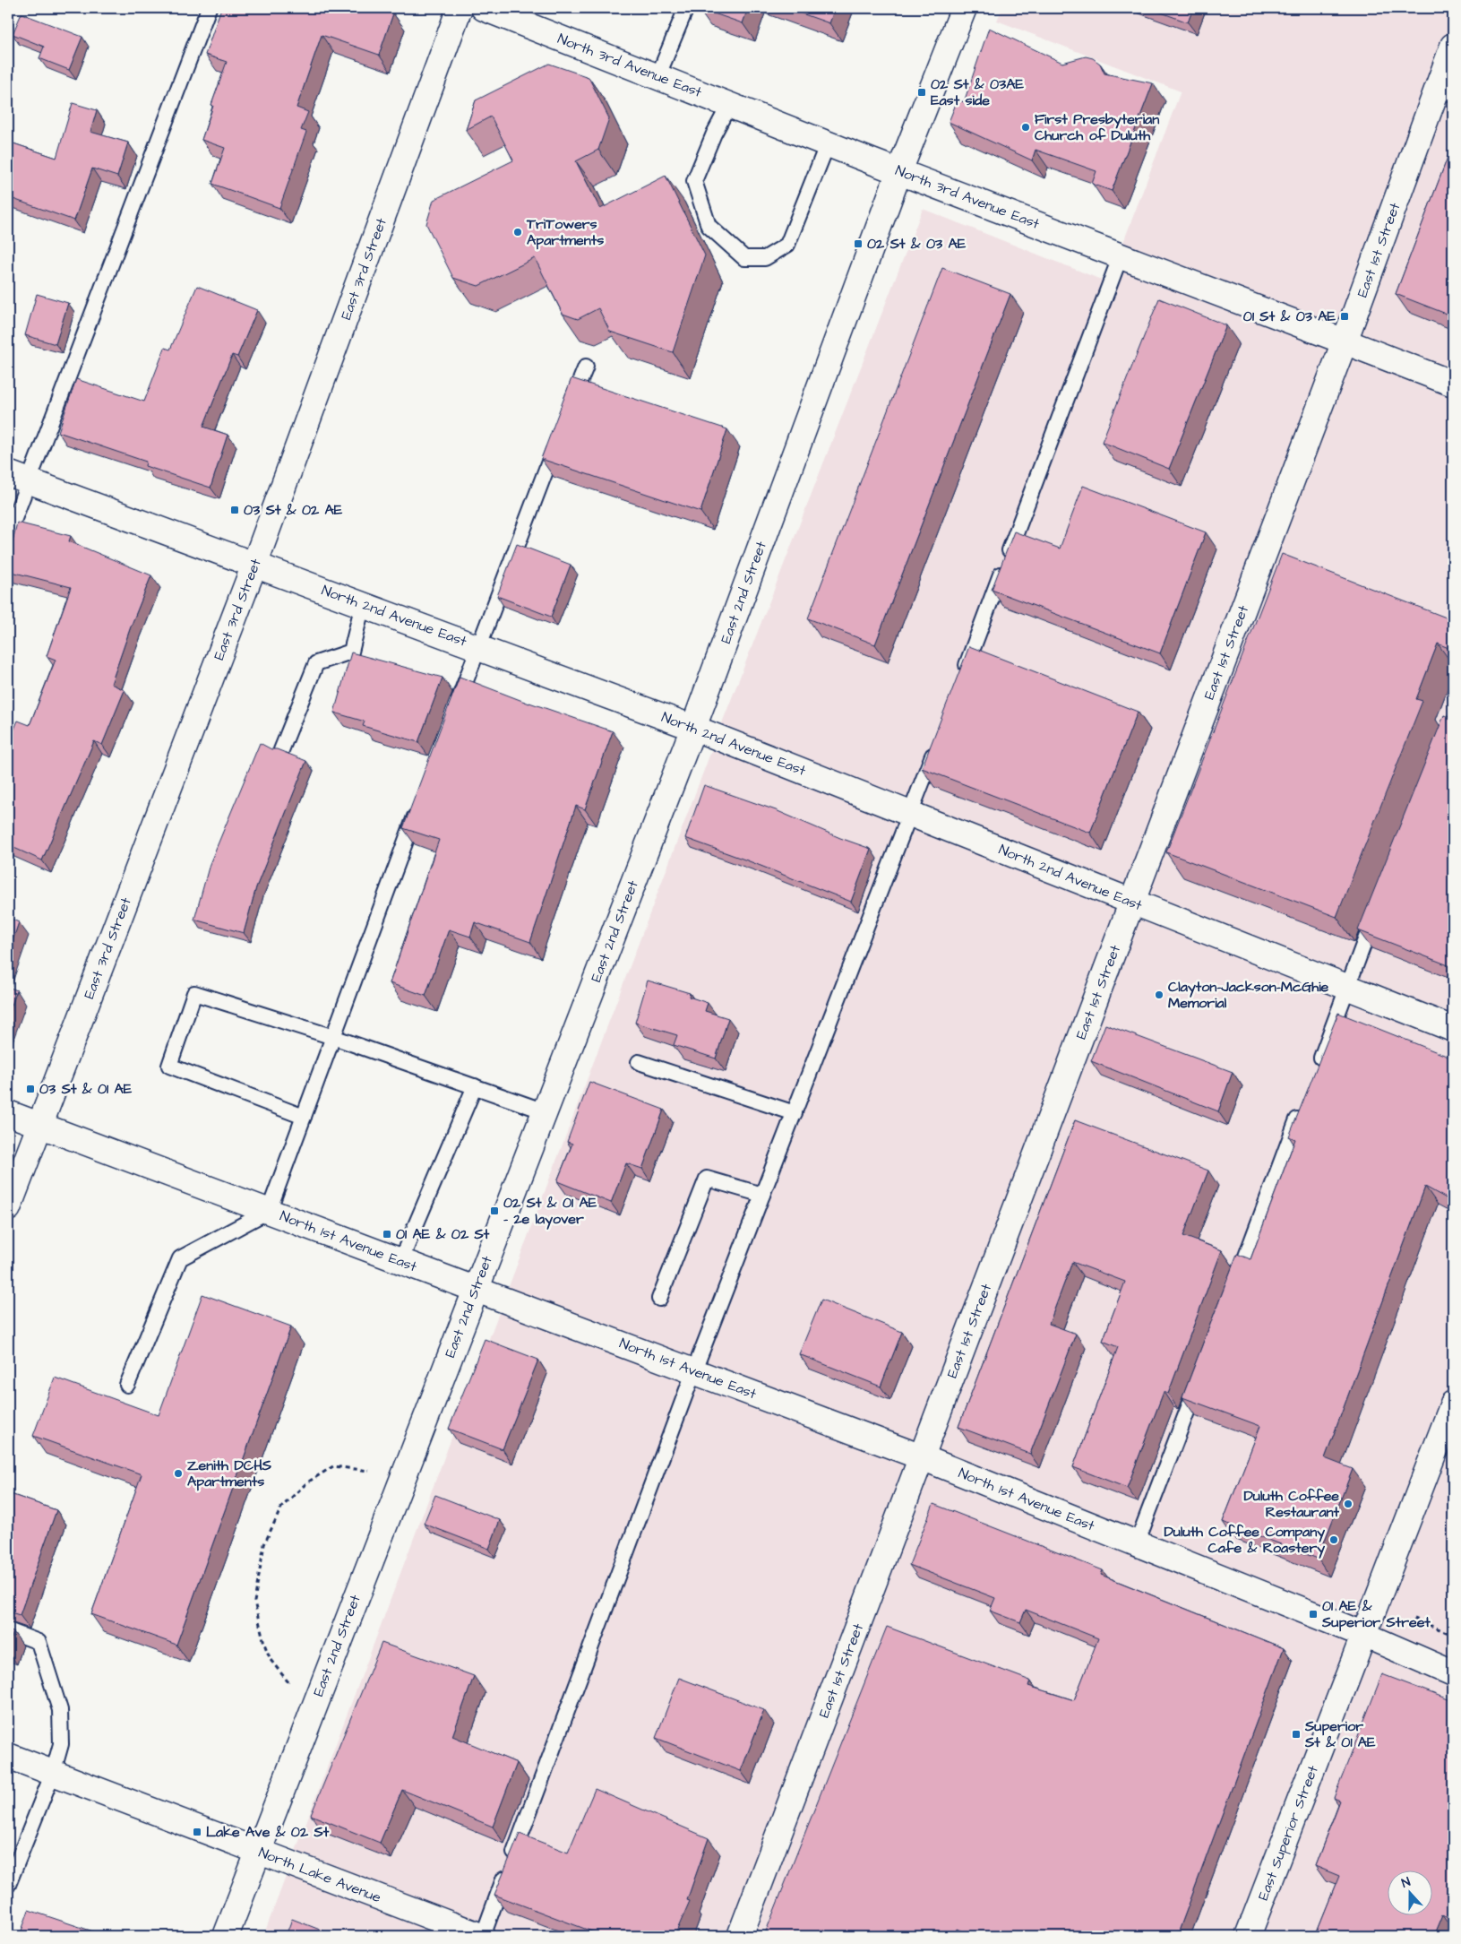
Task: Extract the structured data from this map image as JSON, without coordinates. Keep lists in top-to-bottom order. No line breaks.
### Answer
{"streets":{"street":["North 3rd Avenue East","East 1st Street","East 3rd Street","East 2nd Street","North 2nd Avenue East","North 1st Avenue East","East Superior Street","North Lake Avenue"]},"crossings":[["North 3rd Avenue East","East 1st Street"],["North 3rd Avenue East","East 2nd Street"],["East 1st Street","North 2nd Avenue East"],["East 1st Street","North 1st Avenue East"],["East 3rd Street","North 2nd Avenue East"],["East 3rd Street","North 1st Avenue East"],["East 2nd Street","North 2nd Avenue East"],["East 2nd Street","North 1st Avenue East"],["East 2nd Street","North Lake Avenue"],["North 1st Avenue East","East Superior Street"]],"places":{"transit":["02 St & 03AE East side","02 St & 03 AE","01 St & 03 AE","03 St & 02 AE","03 St & 01 AE","02 St & 01 AE - 2e layover","01 AE & 02 St","01 AE & Superior Street","Superior St & 01 AE","Lake Ave & 02 St"],"other":["First Presbyterian Church of Duluth","TriTowers Apartments","Clayton-Jackson-McGhie Memorial","Zenith DCHS Apartments","Duluth Coffee Restaurant","Duluth Coffee Company Cafe & Roastery"]},"north":"top"}
